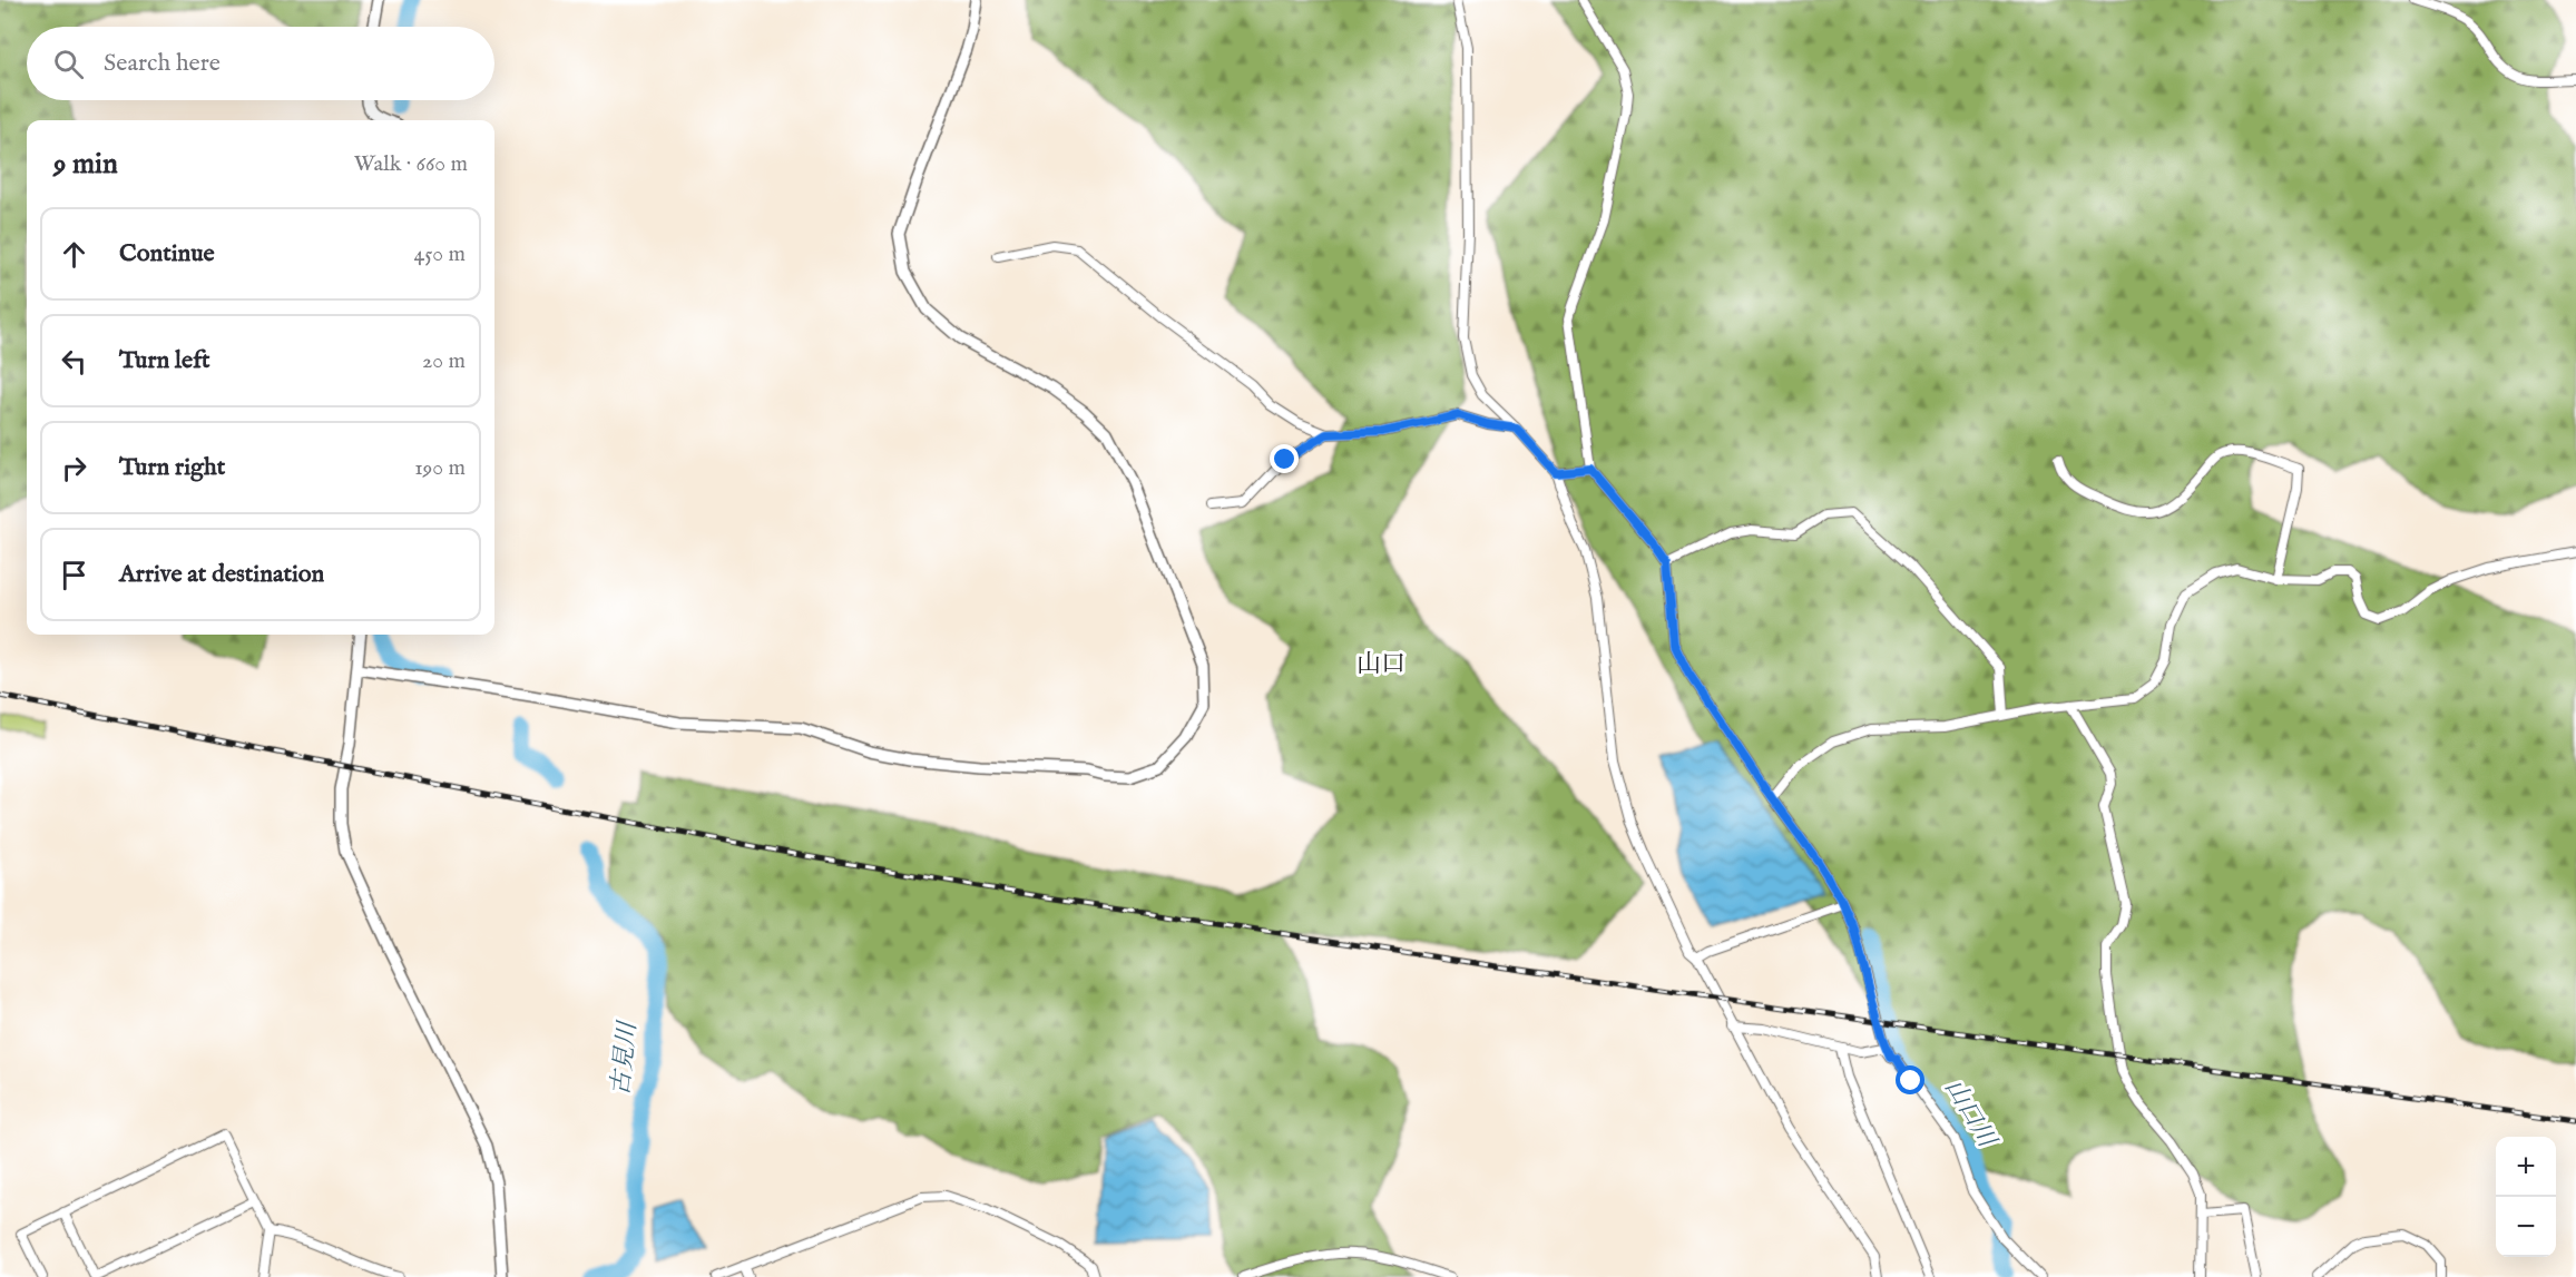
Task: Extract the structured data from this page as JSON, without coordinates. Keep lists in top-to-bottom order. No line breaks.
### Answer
{"districts":["山口"],"water":["古見川","山口川"],"page":{"search":"Search here","heading":["9 min","Walk · 660 m"],"list":[["Continue","450 m"],["Turn left","20 m"],["Turn right","190 m"],"Arrive at destination"],"map_buttons":["+","−"]}}
